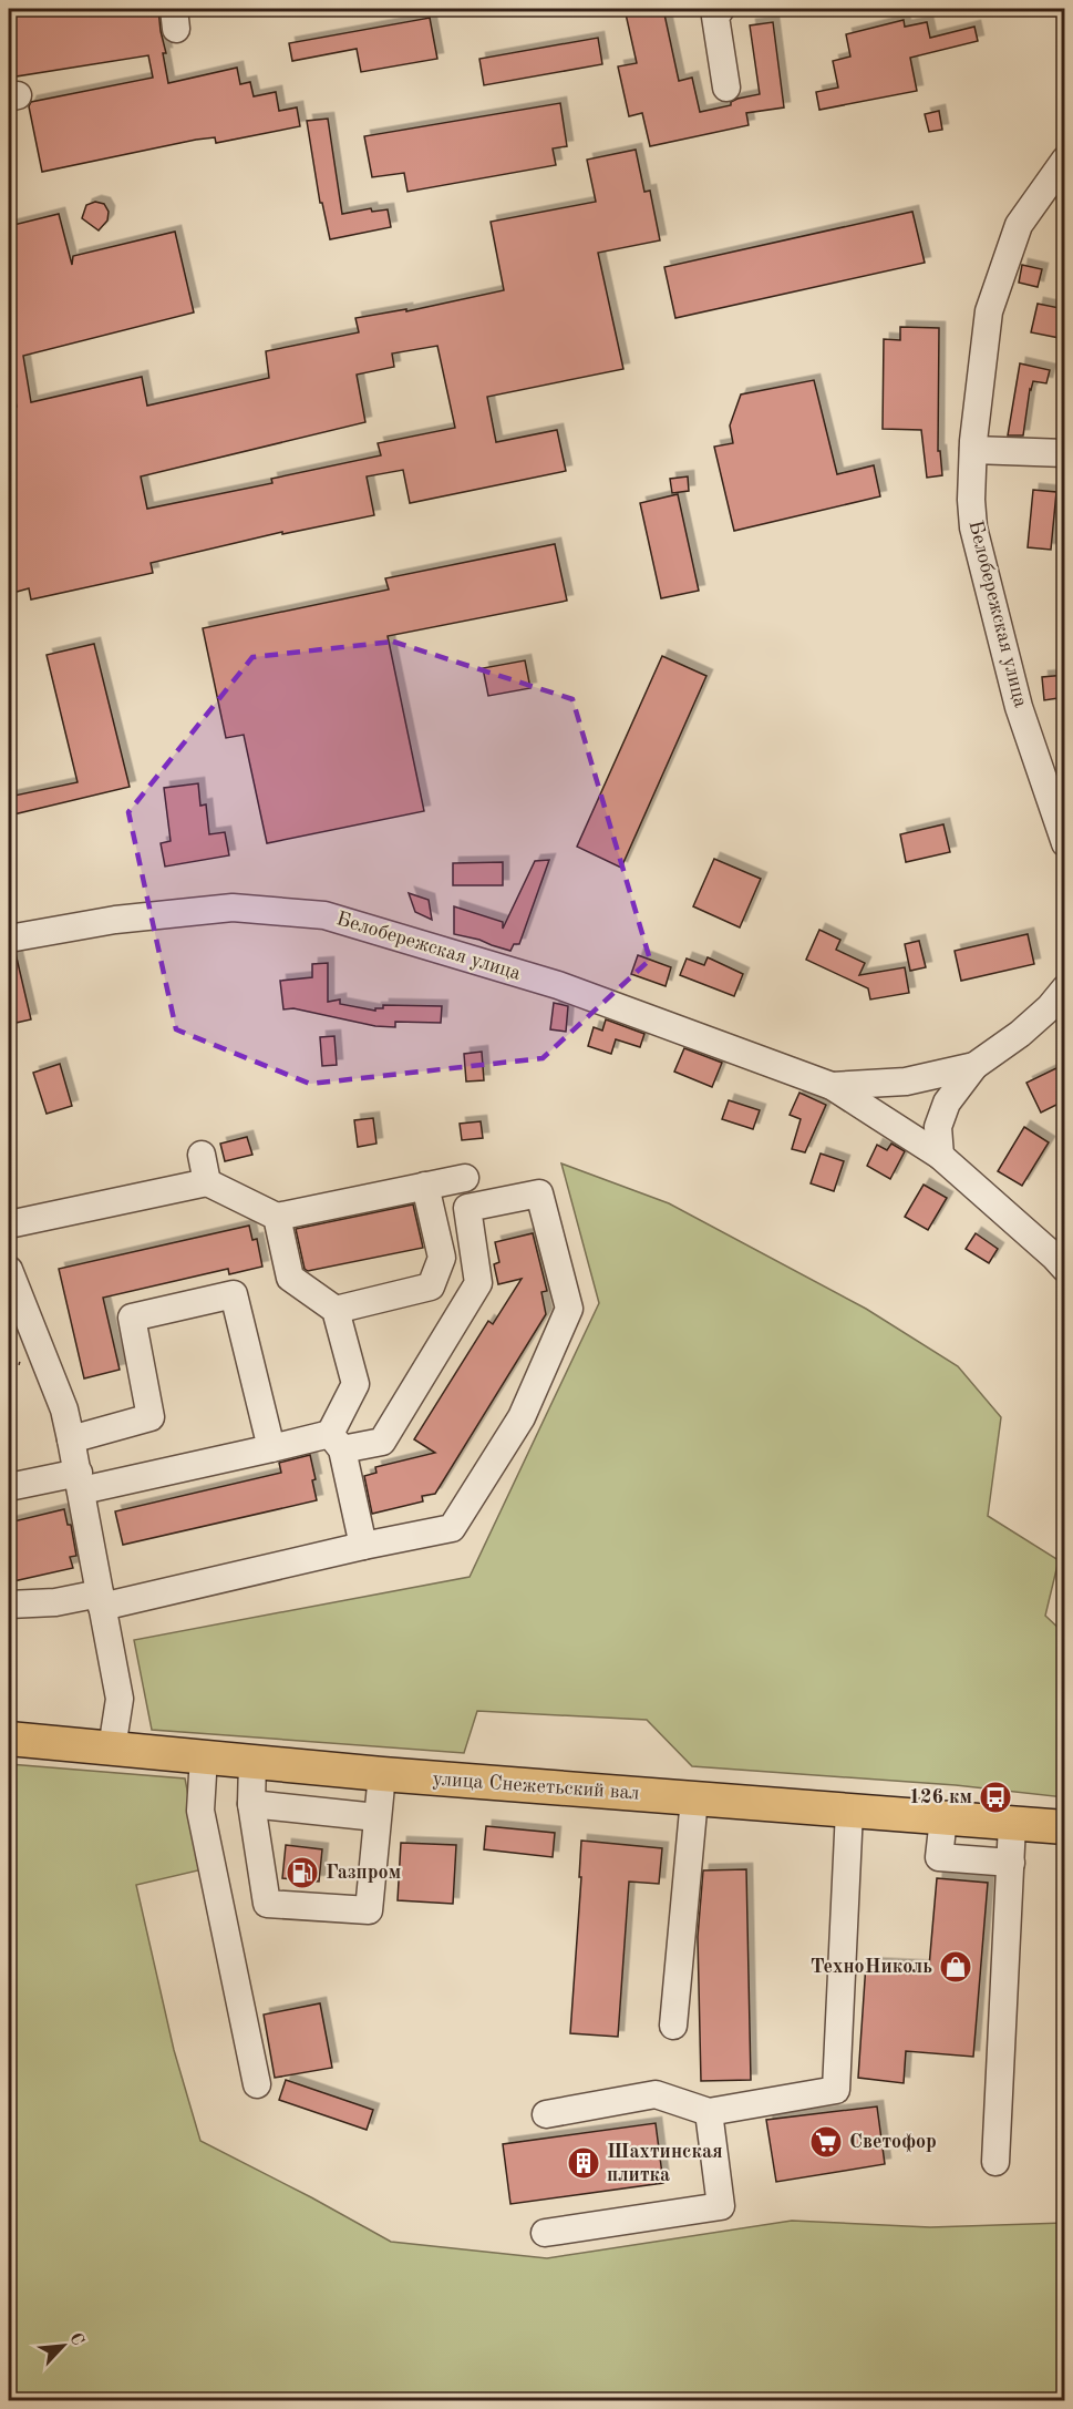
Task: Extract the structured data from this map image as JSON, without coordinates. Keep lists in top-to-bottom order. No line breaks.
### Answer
{"streets":{"main road":["улица Снежетьский вал"],"street":["Белобережская улица"]},"places":{"bus stop":["126 км"],"fuel station":["Газпром"],"shop":["ТехноНиколь"],"supermarket":["Светофор"],"building":["Шахтинская плитка"]},"north":"top right"}
